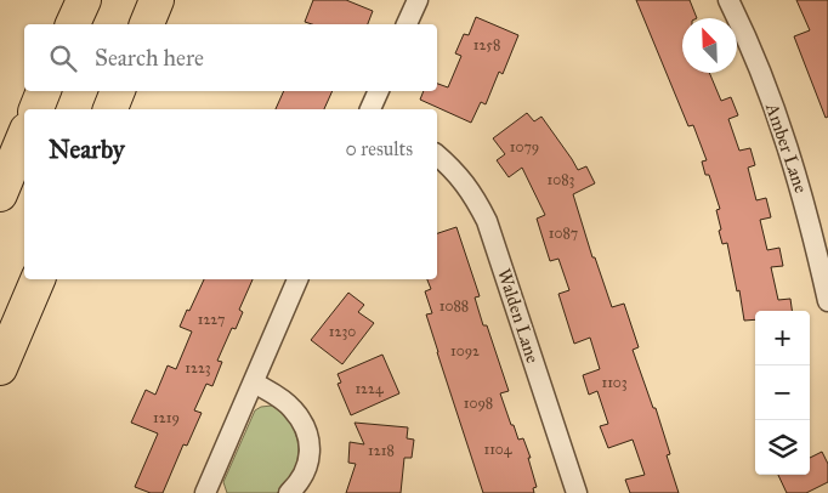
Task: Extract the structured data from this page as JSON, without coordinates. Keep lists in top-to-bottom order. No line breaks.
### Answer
{"streets":{"street":["Amber Lane","Walden Lane"]},"house_numbers":["1258","1079","1083","1087","1088","1227","1230","1092","1223","1103","1224","1098","1219","1104","1218"],"north":"top left","page":{"search":"Search here","heading":["Nearby","0 results"],"map_buttons":["+","−"]}}
